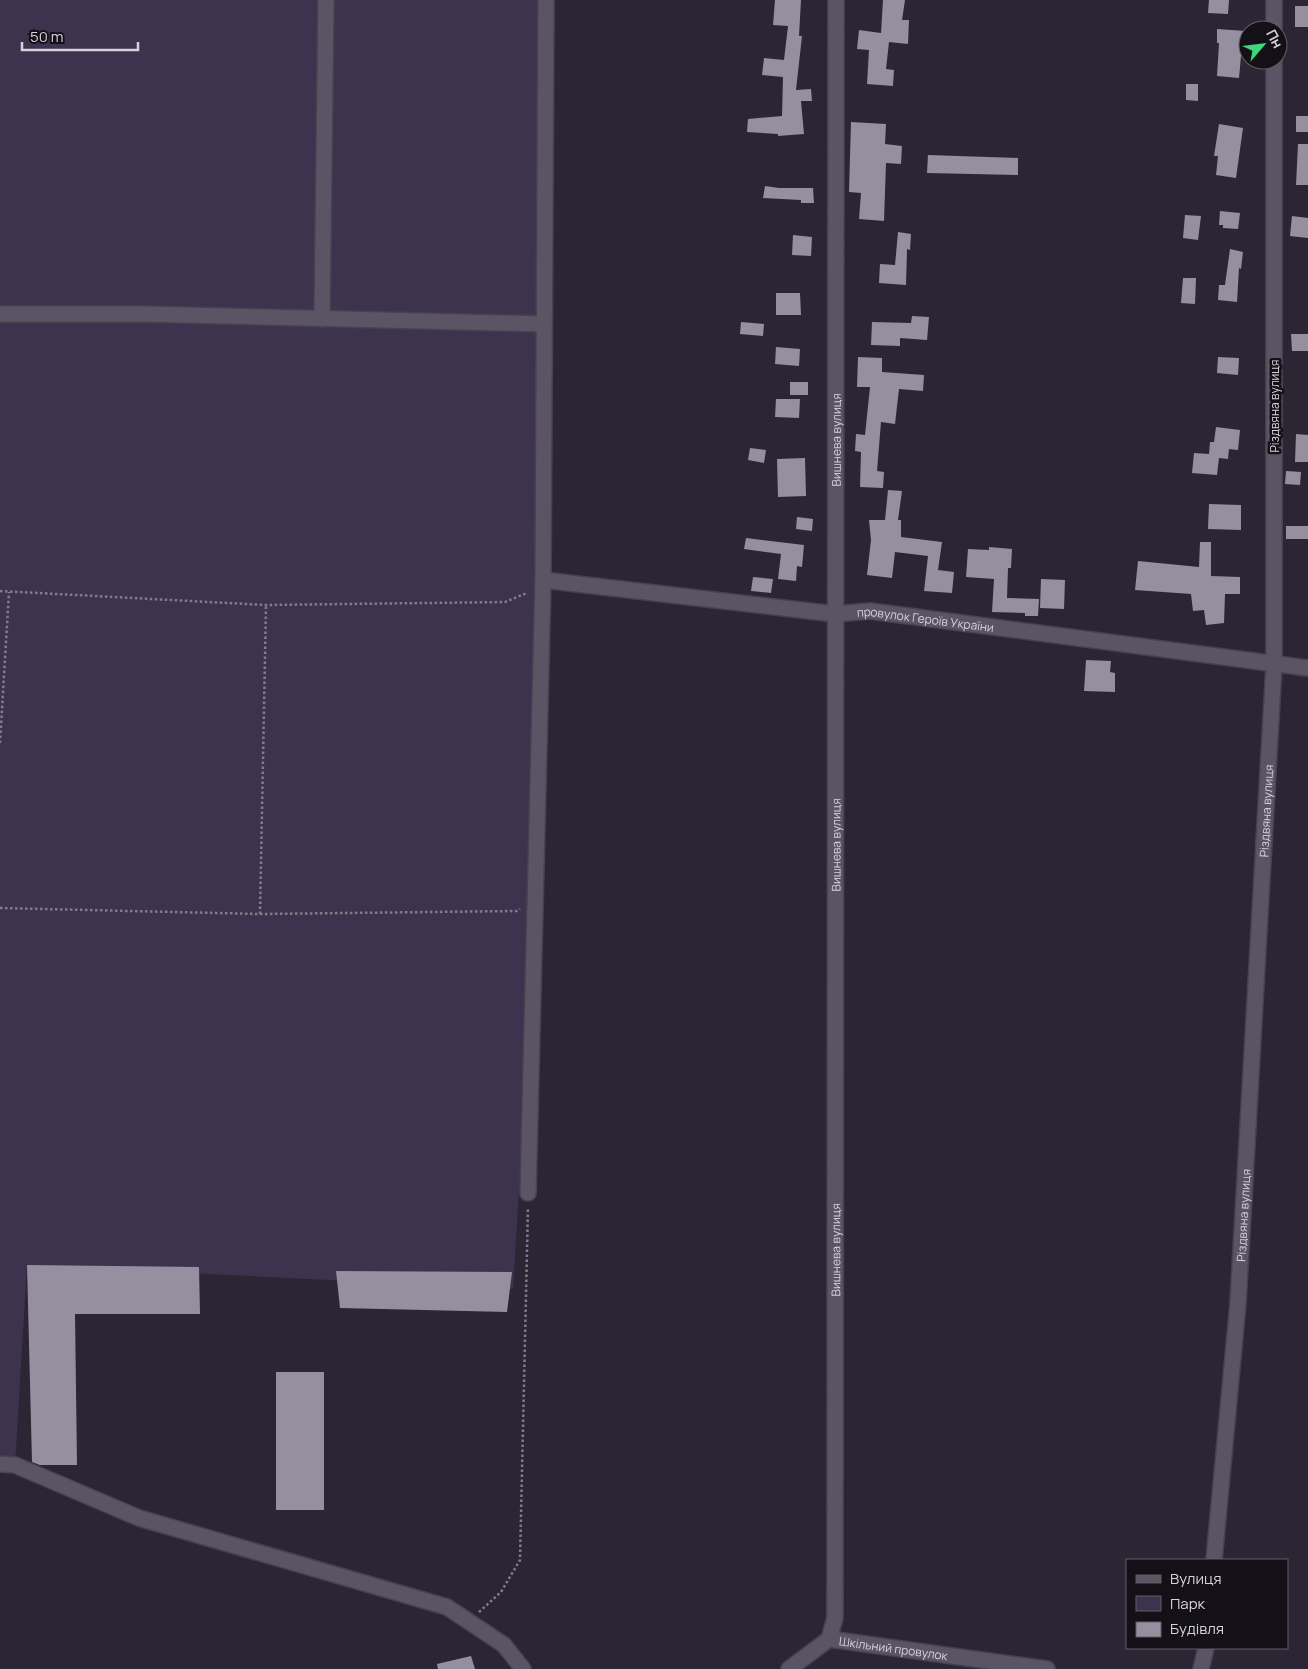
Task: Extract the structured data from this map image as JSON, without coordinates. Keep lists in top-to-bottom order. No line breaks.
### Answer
{"streets":{"street":["Різдвяна вулиця","Вишнева вулиця","провулок Героїв України","Шкільний провулок"]},"crossings":[["Різдвяна вулиця","провулок Героїв України"],["Вишнева вулиця","провулок Героїв України"],["Вишнева вулиця","Шкільний провулок"]],"legend":["Вулиця","Парк","Будівля"],"scale_bar":"50 m","north":"top right"}
